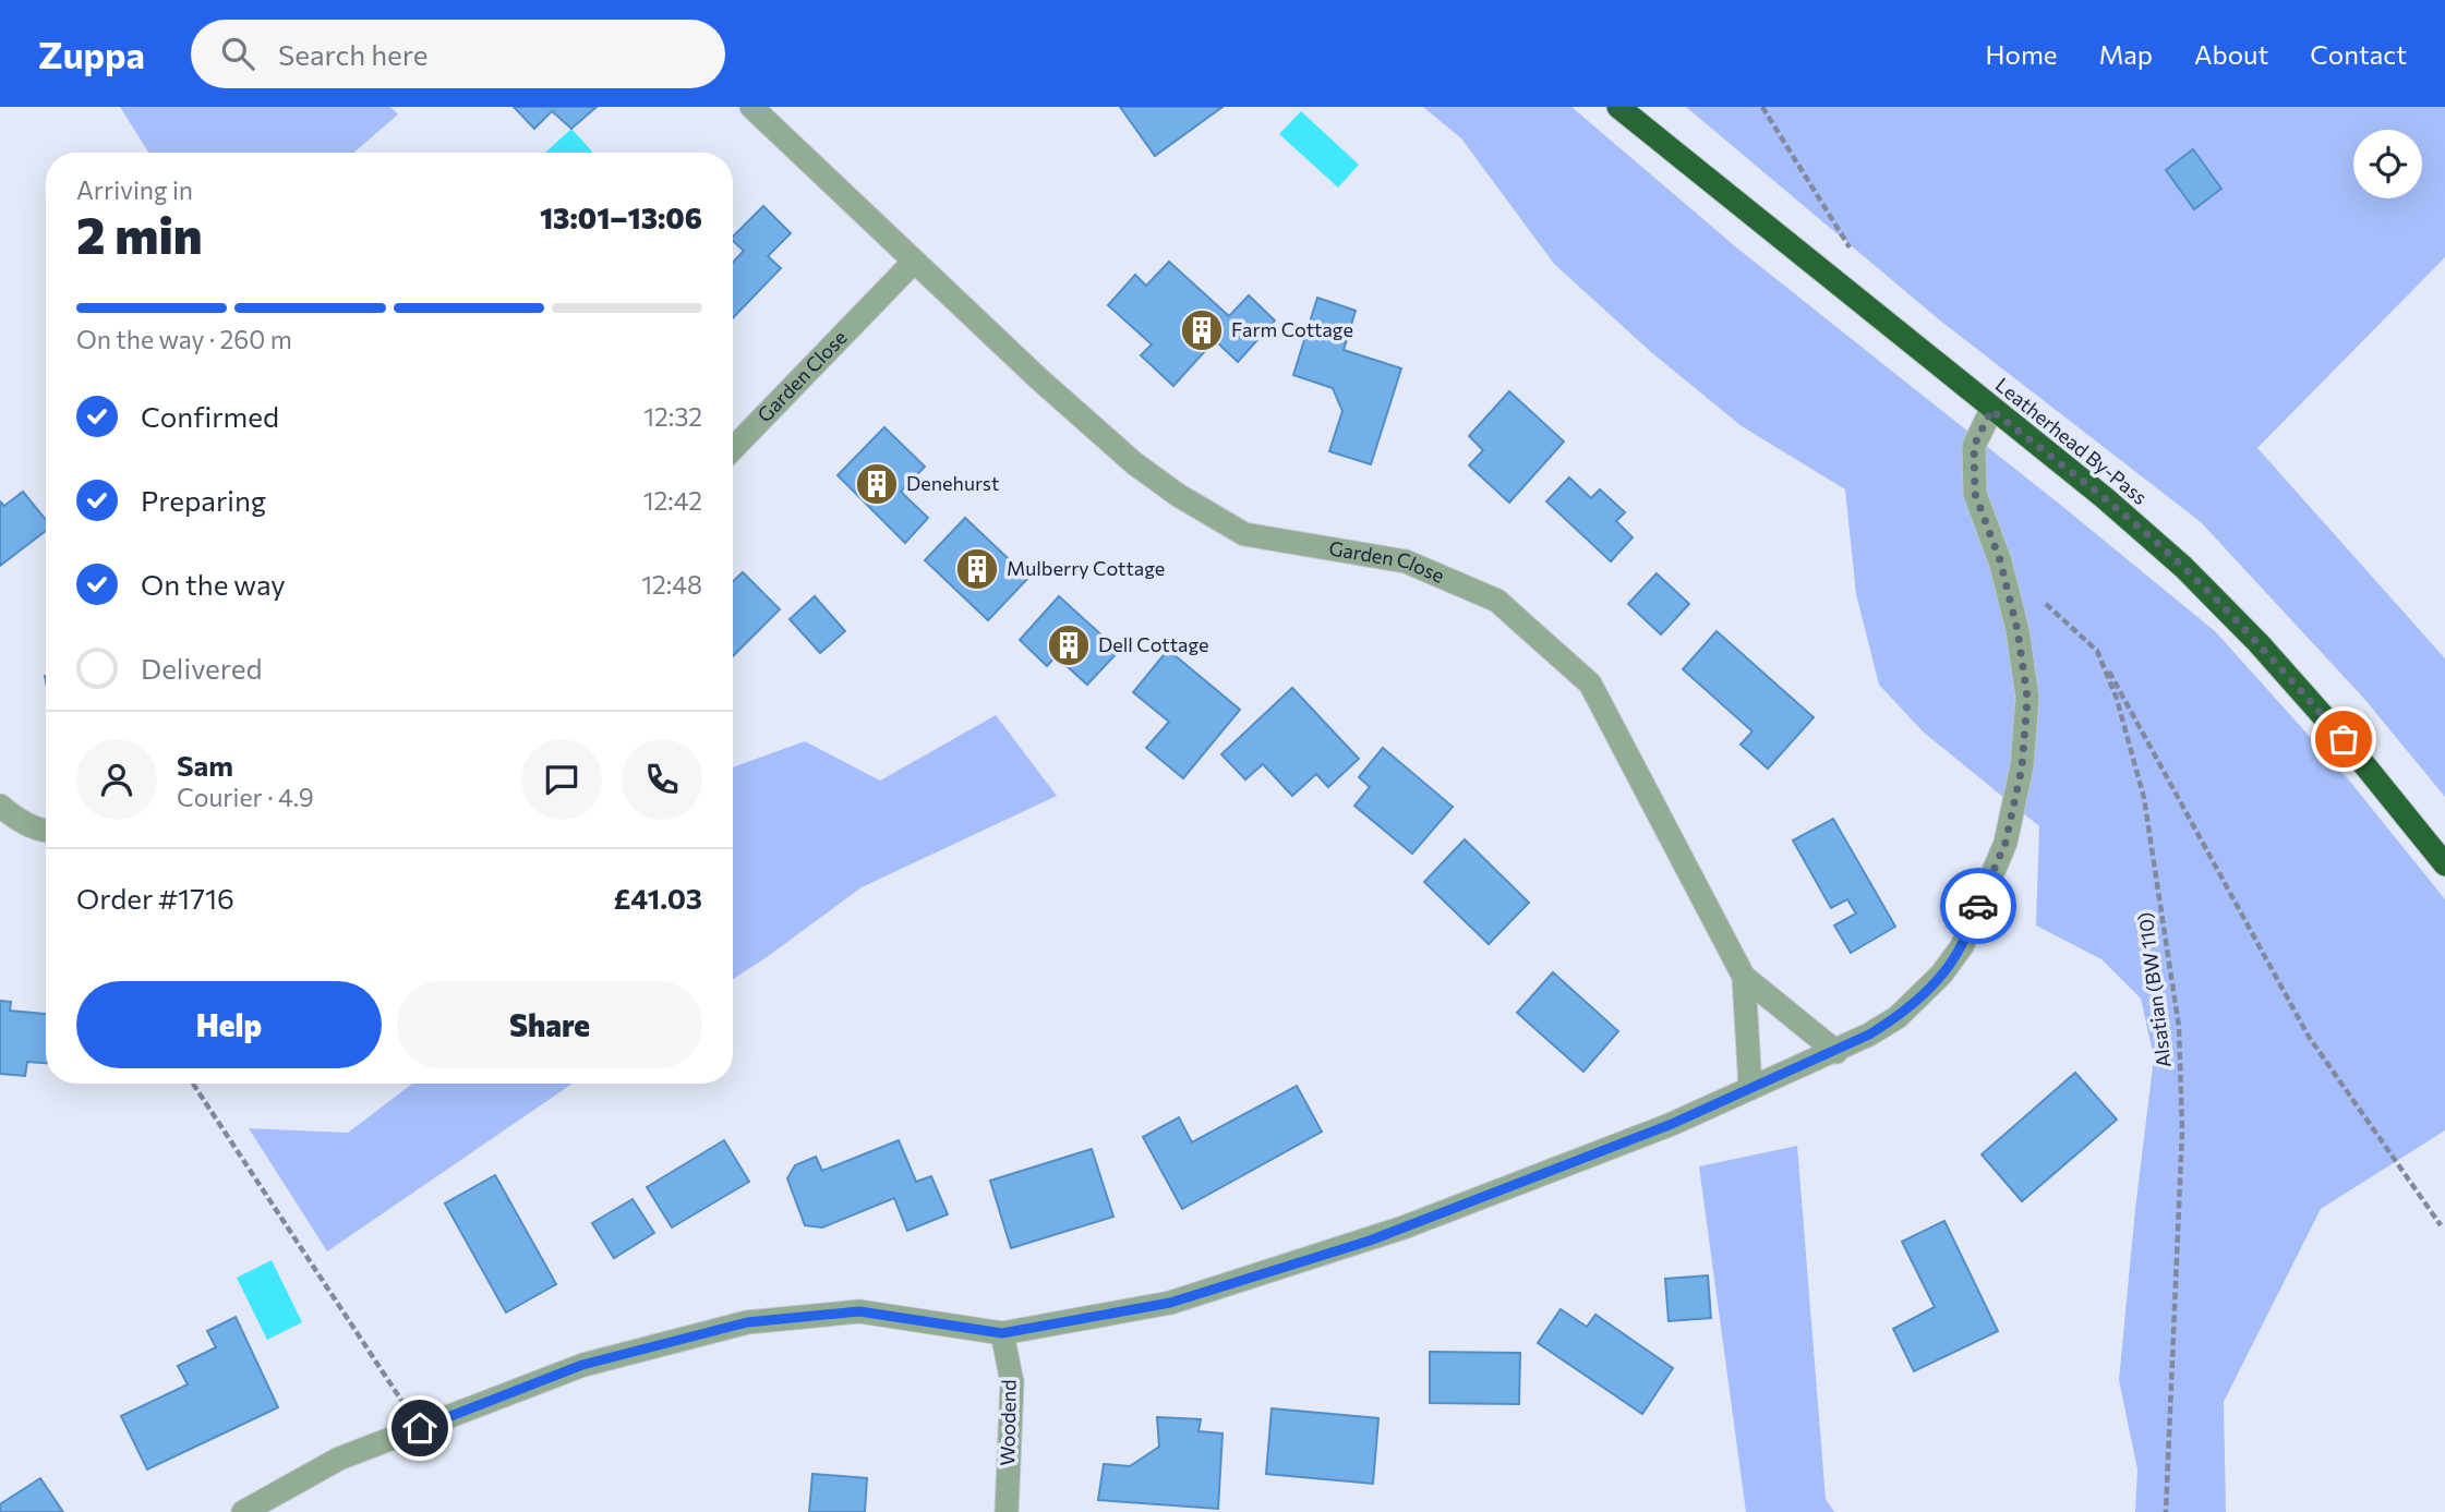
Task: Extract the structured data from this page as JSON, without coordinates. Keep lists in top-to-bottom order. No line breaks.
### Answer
{"streets":{"highway":["Leatherhead By-Pass"],"street":["Garden Close","Woodend"],"path":["Alsatian (BW 110)"]},"places":{"building":["Farm Cottage","Denehurst","Mulberry Cottage","Dell Cottage"]},"page":{"header":"Zuppa","search":"Search here","nav":["Home","Map","About","Contact"],"heading":["2 min","Arriving in","13:01–13:06"],"panel":["Sam","Courier · 4.9","Order #1716","£41.03"],"bar":"On the way · 260 m","list":[["Confirmed","12:32"],["Preparing","12:42"],["On the way","12:48"],"Delivered"],"buttons":["Help","Share"]}}
